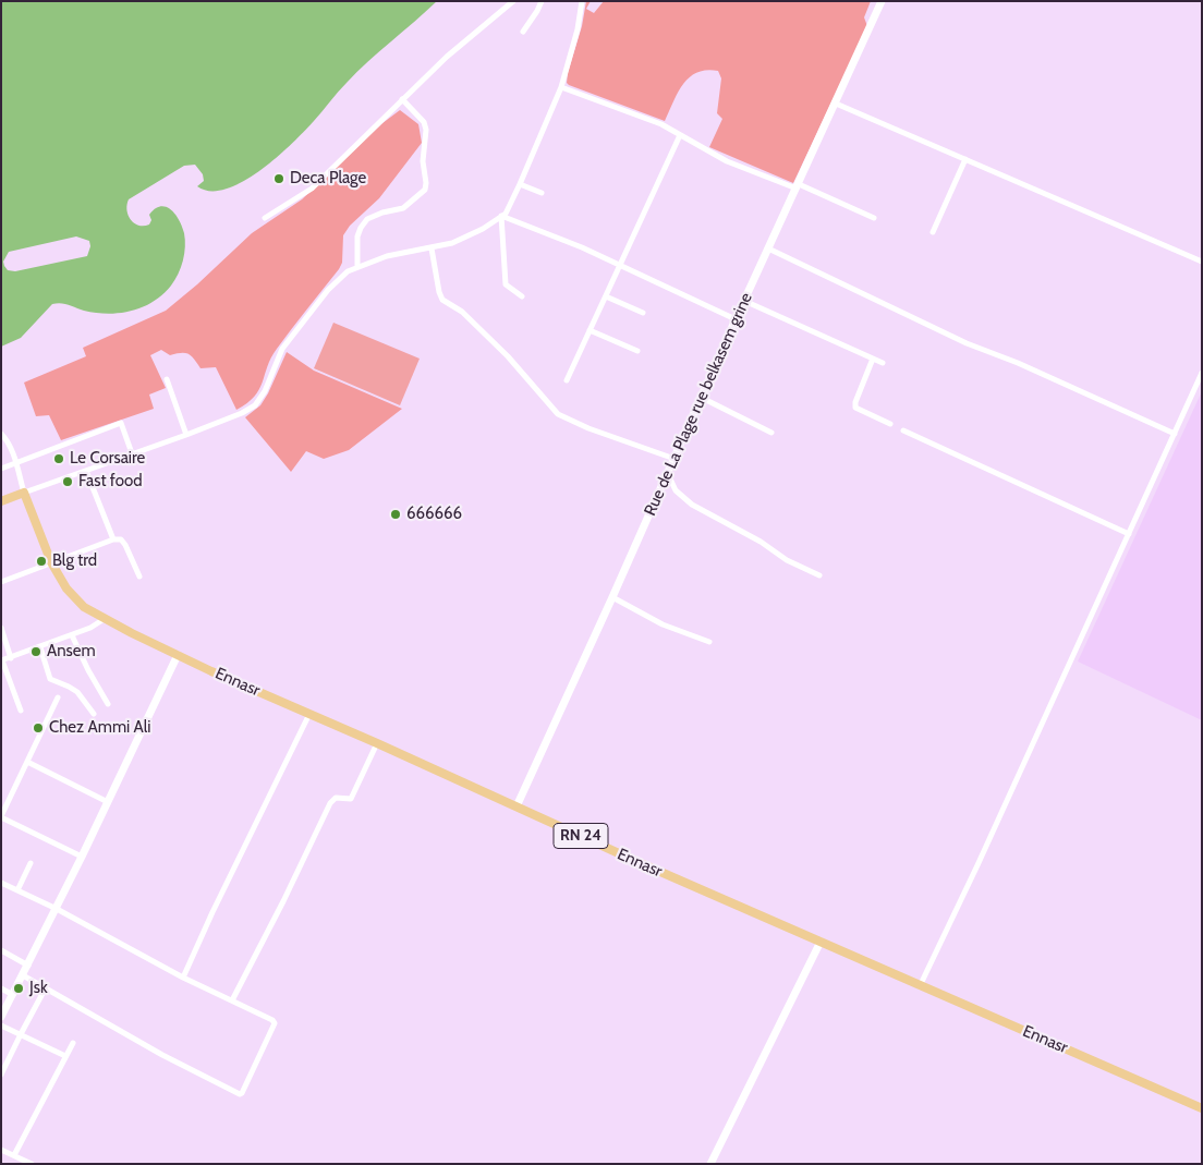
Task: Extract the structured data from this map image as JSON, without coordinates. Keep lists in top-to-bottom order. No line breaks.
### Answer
{"streets":{"main road":["Ennasr","RN 24"],"street":["Rue de La Plage rue belkasem grine"]},"crossings":[["Rue de La Plage rue belkasem grine","Ennasr"]],"places":["Deca Plage","Le Corsaire","Fast food","666666","Blg trd","Ansem","Chez Ammi Ali","Jsk"]}
